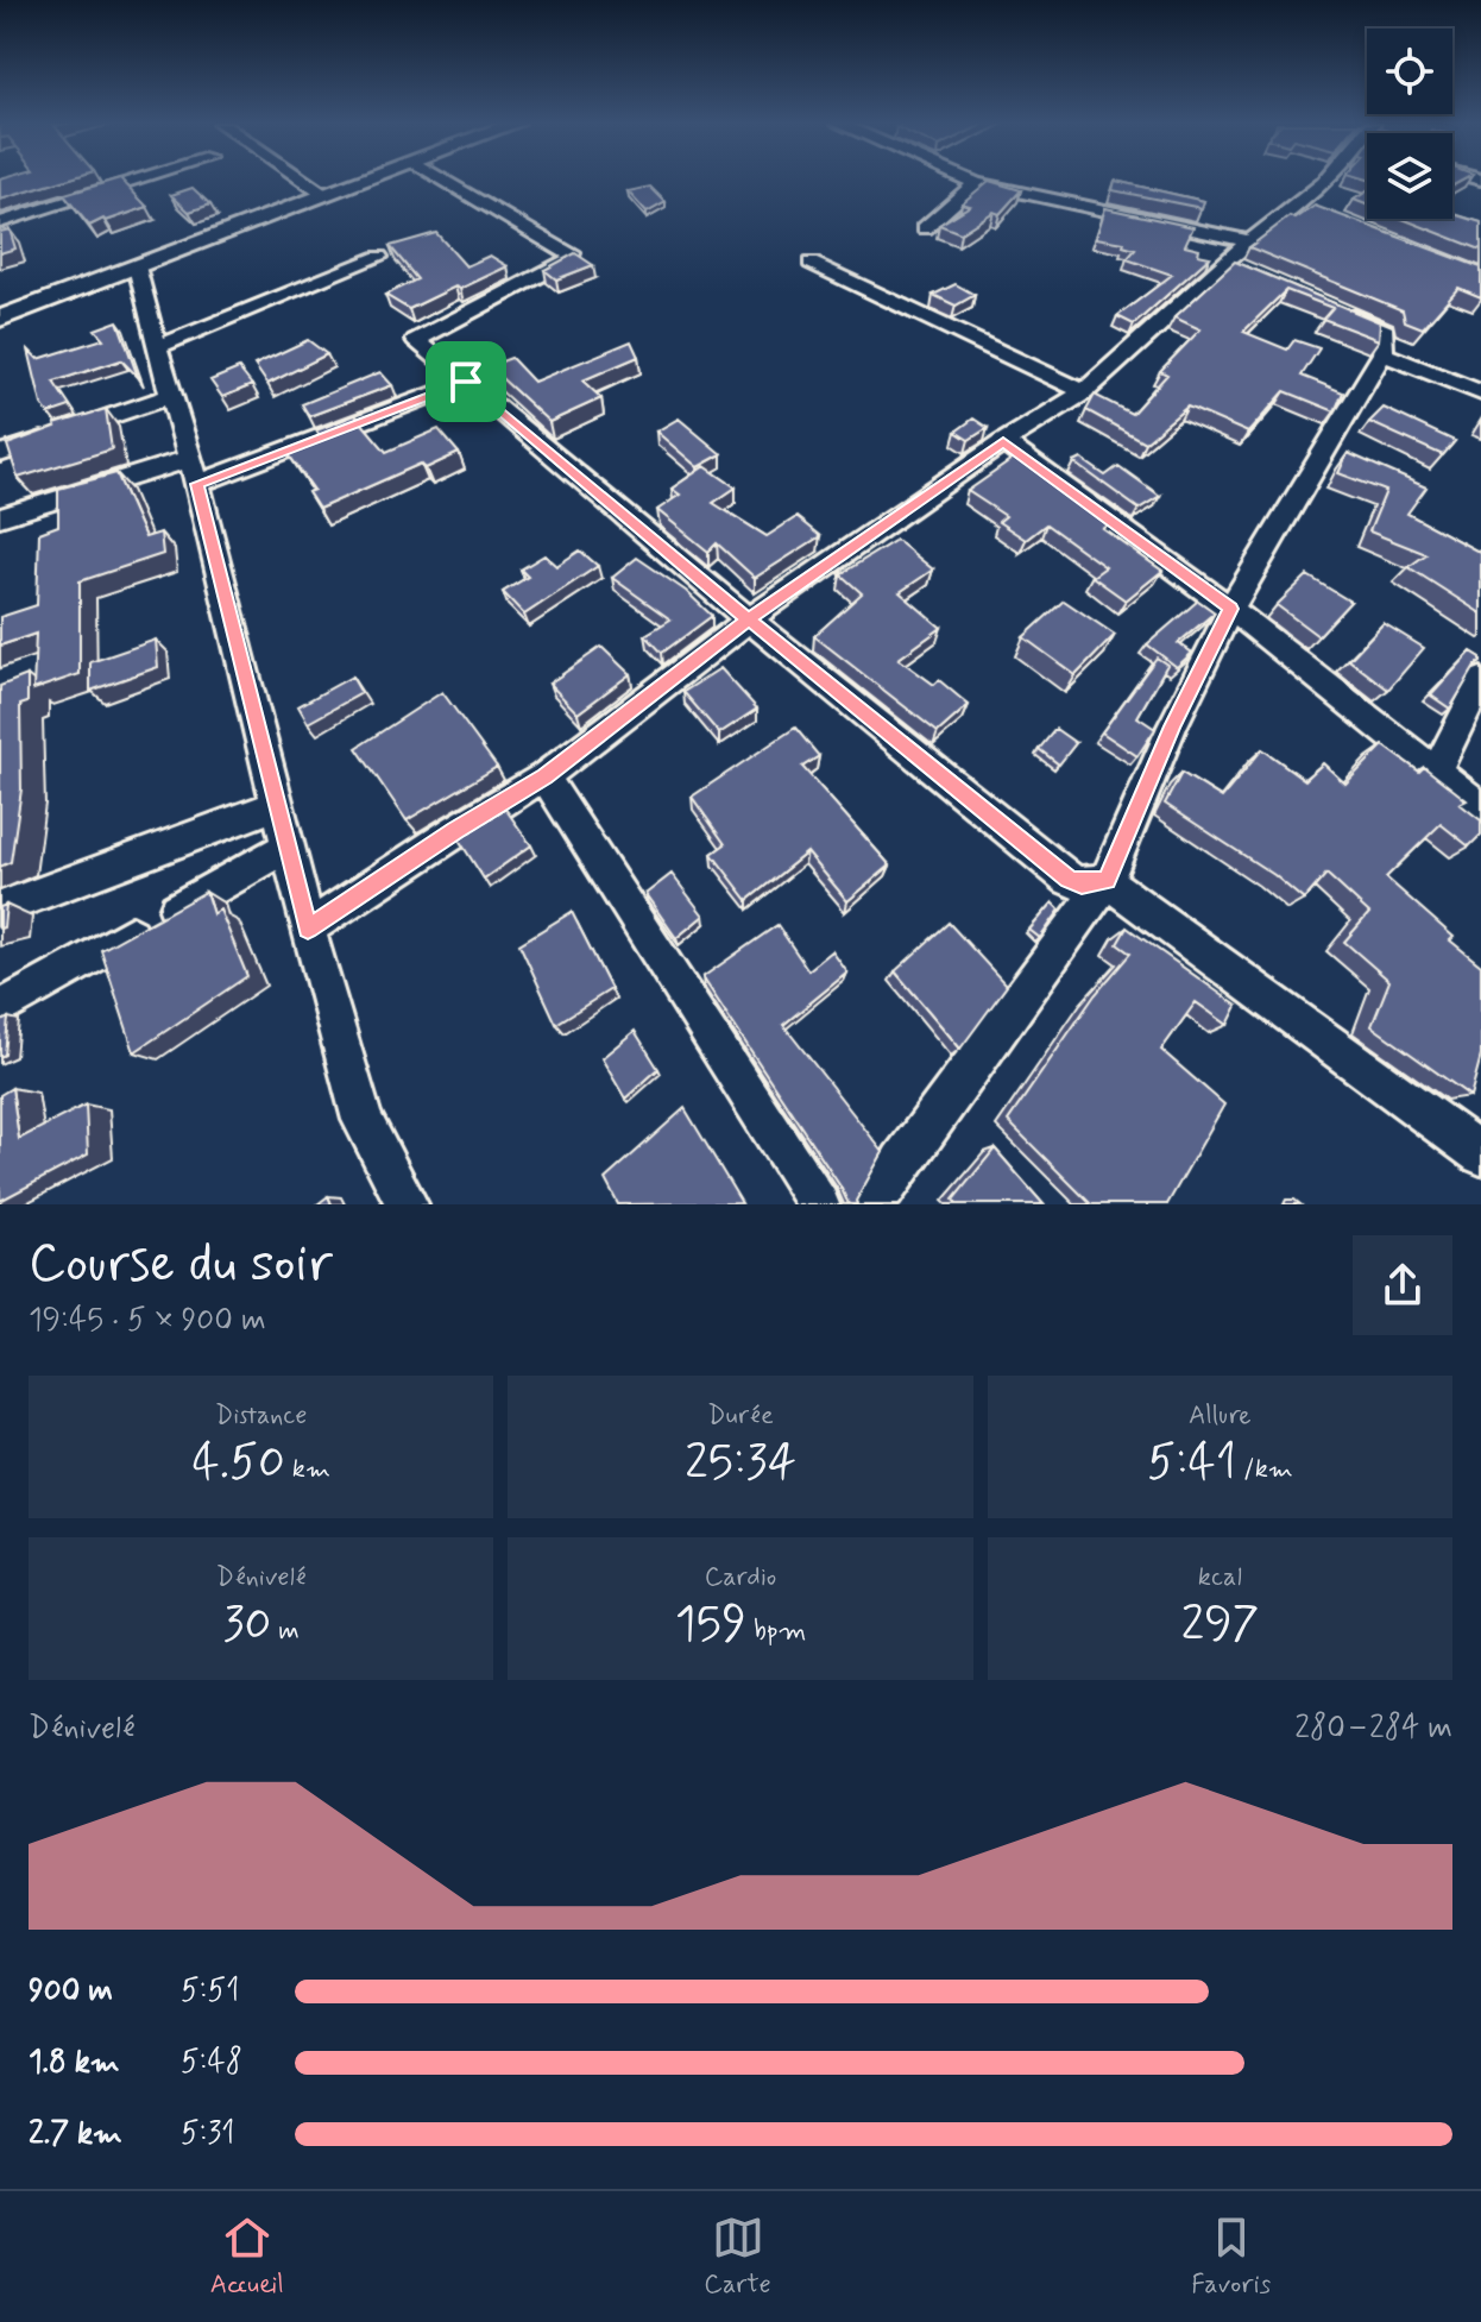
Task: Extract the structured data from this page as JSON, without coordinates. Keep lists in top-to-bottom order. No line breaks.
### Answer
{"page":{"heading":["Course du soir","19:45 · 5 × 900 m"],"stats":[["Distance","4.50 km"],["Durée","25:34"],["Allure","5:41 /km"],["Dénivelé","30 m"],["Cardio","159 bpm"],["kcal","297"]],"chart":["Dénivelé","280–284 m"],"list":[{"name":"900 m","note":"5:51"},{"name":"1.8 km","note":"5:48"},{"name":"2.7 km","note":"5:31"}],"tabs":["Accueil","Carte","Favoris"]}}
